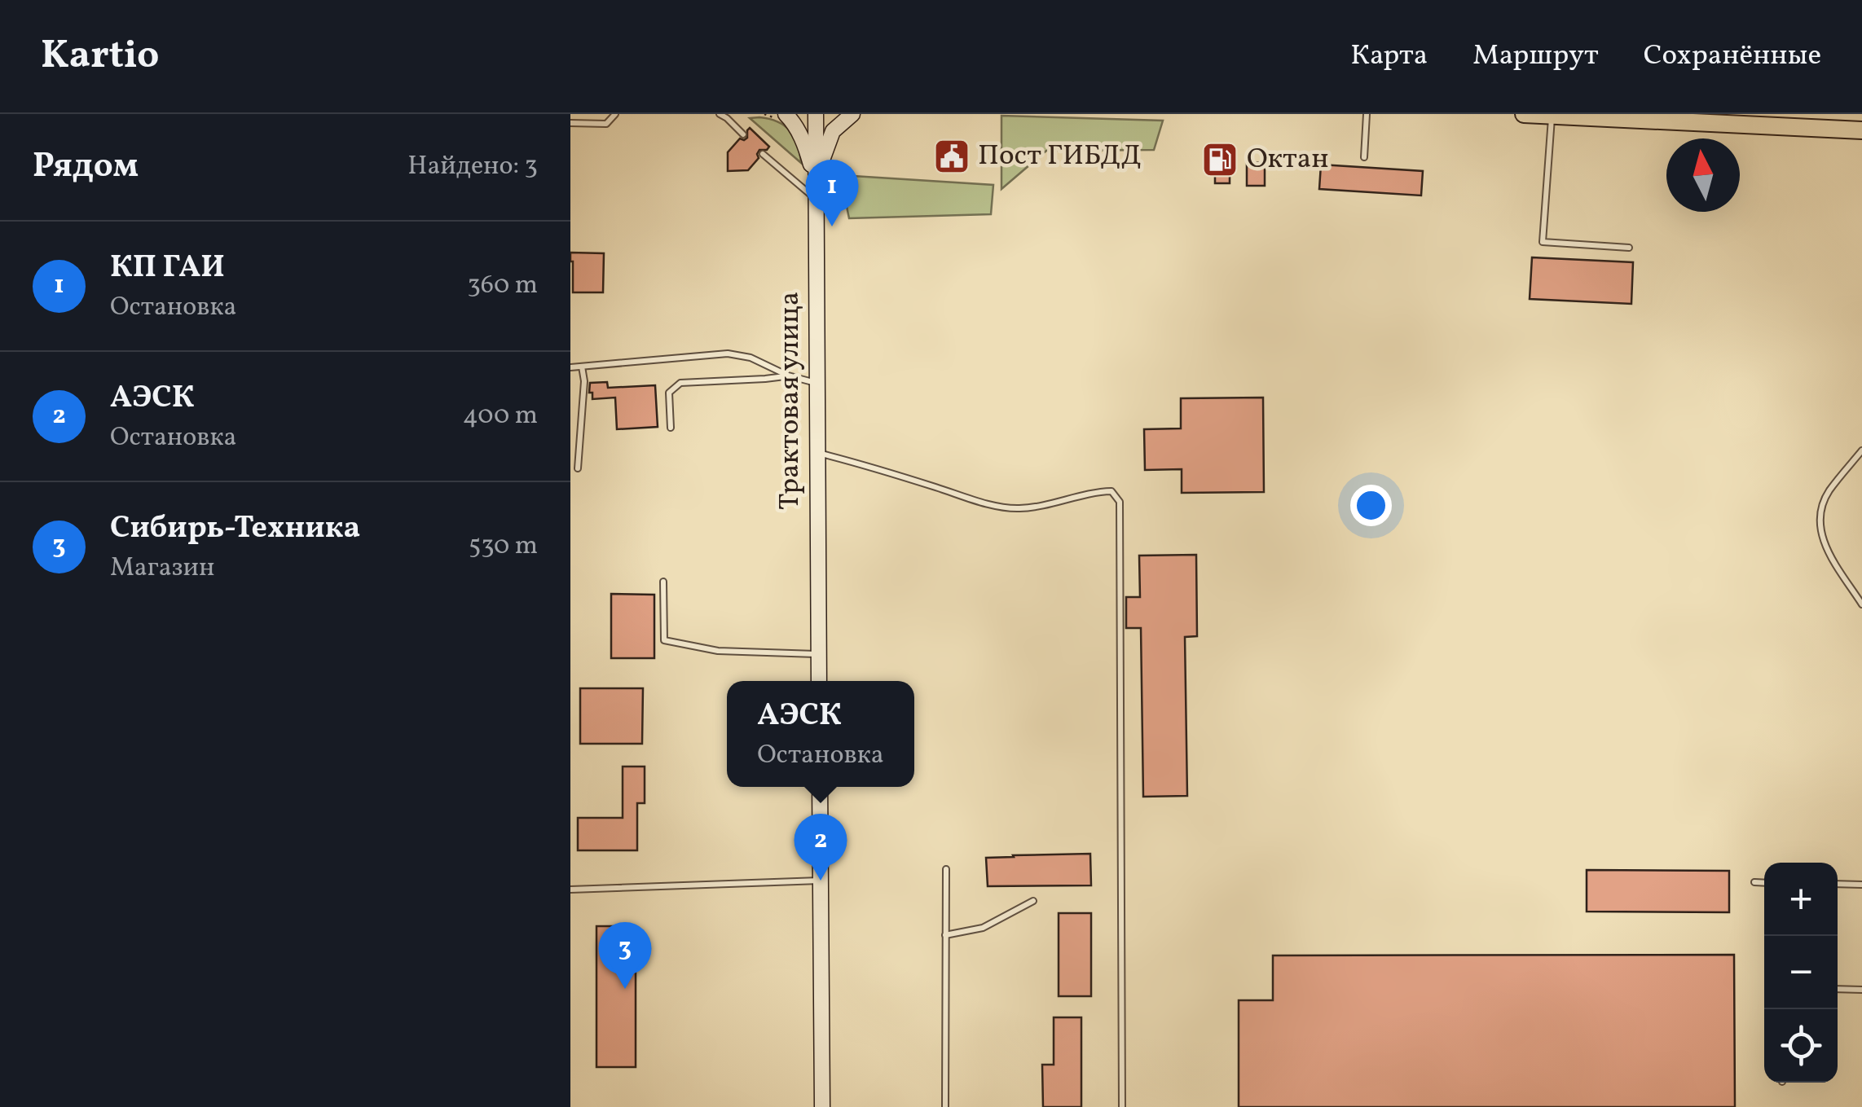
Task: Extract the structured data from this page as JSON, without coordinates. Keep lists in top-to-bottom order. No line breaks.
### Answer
{"streets":{"main road":["Трактовая улица"]},"places":{"public building":["Пост ГИБДД"],"fuel station":["Октан"]},"north":"top","page":{"header":"Kartio","nav":["Карта","Маршрут","Сохранённые"],"heading":["Рядом","Найдено: 3"],"pins":["1","2","3"],"list":[{"mark":"1","name":"КП ГАИ","note":"Остановка","value":"360 m"},{"mark":"2","name":"АЭСК","note":"Остановка","value":"400 m"},{"mark":"3","name":"Сибирь-Техника","note":"Магазин","value":"530 m"}],"popup":["АЭСК","Остановка"],"map_buttons":["+","−"]}}
